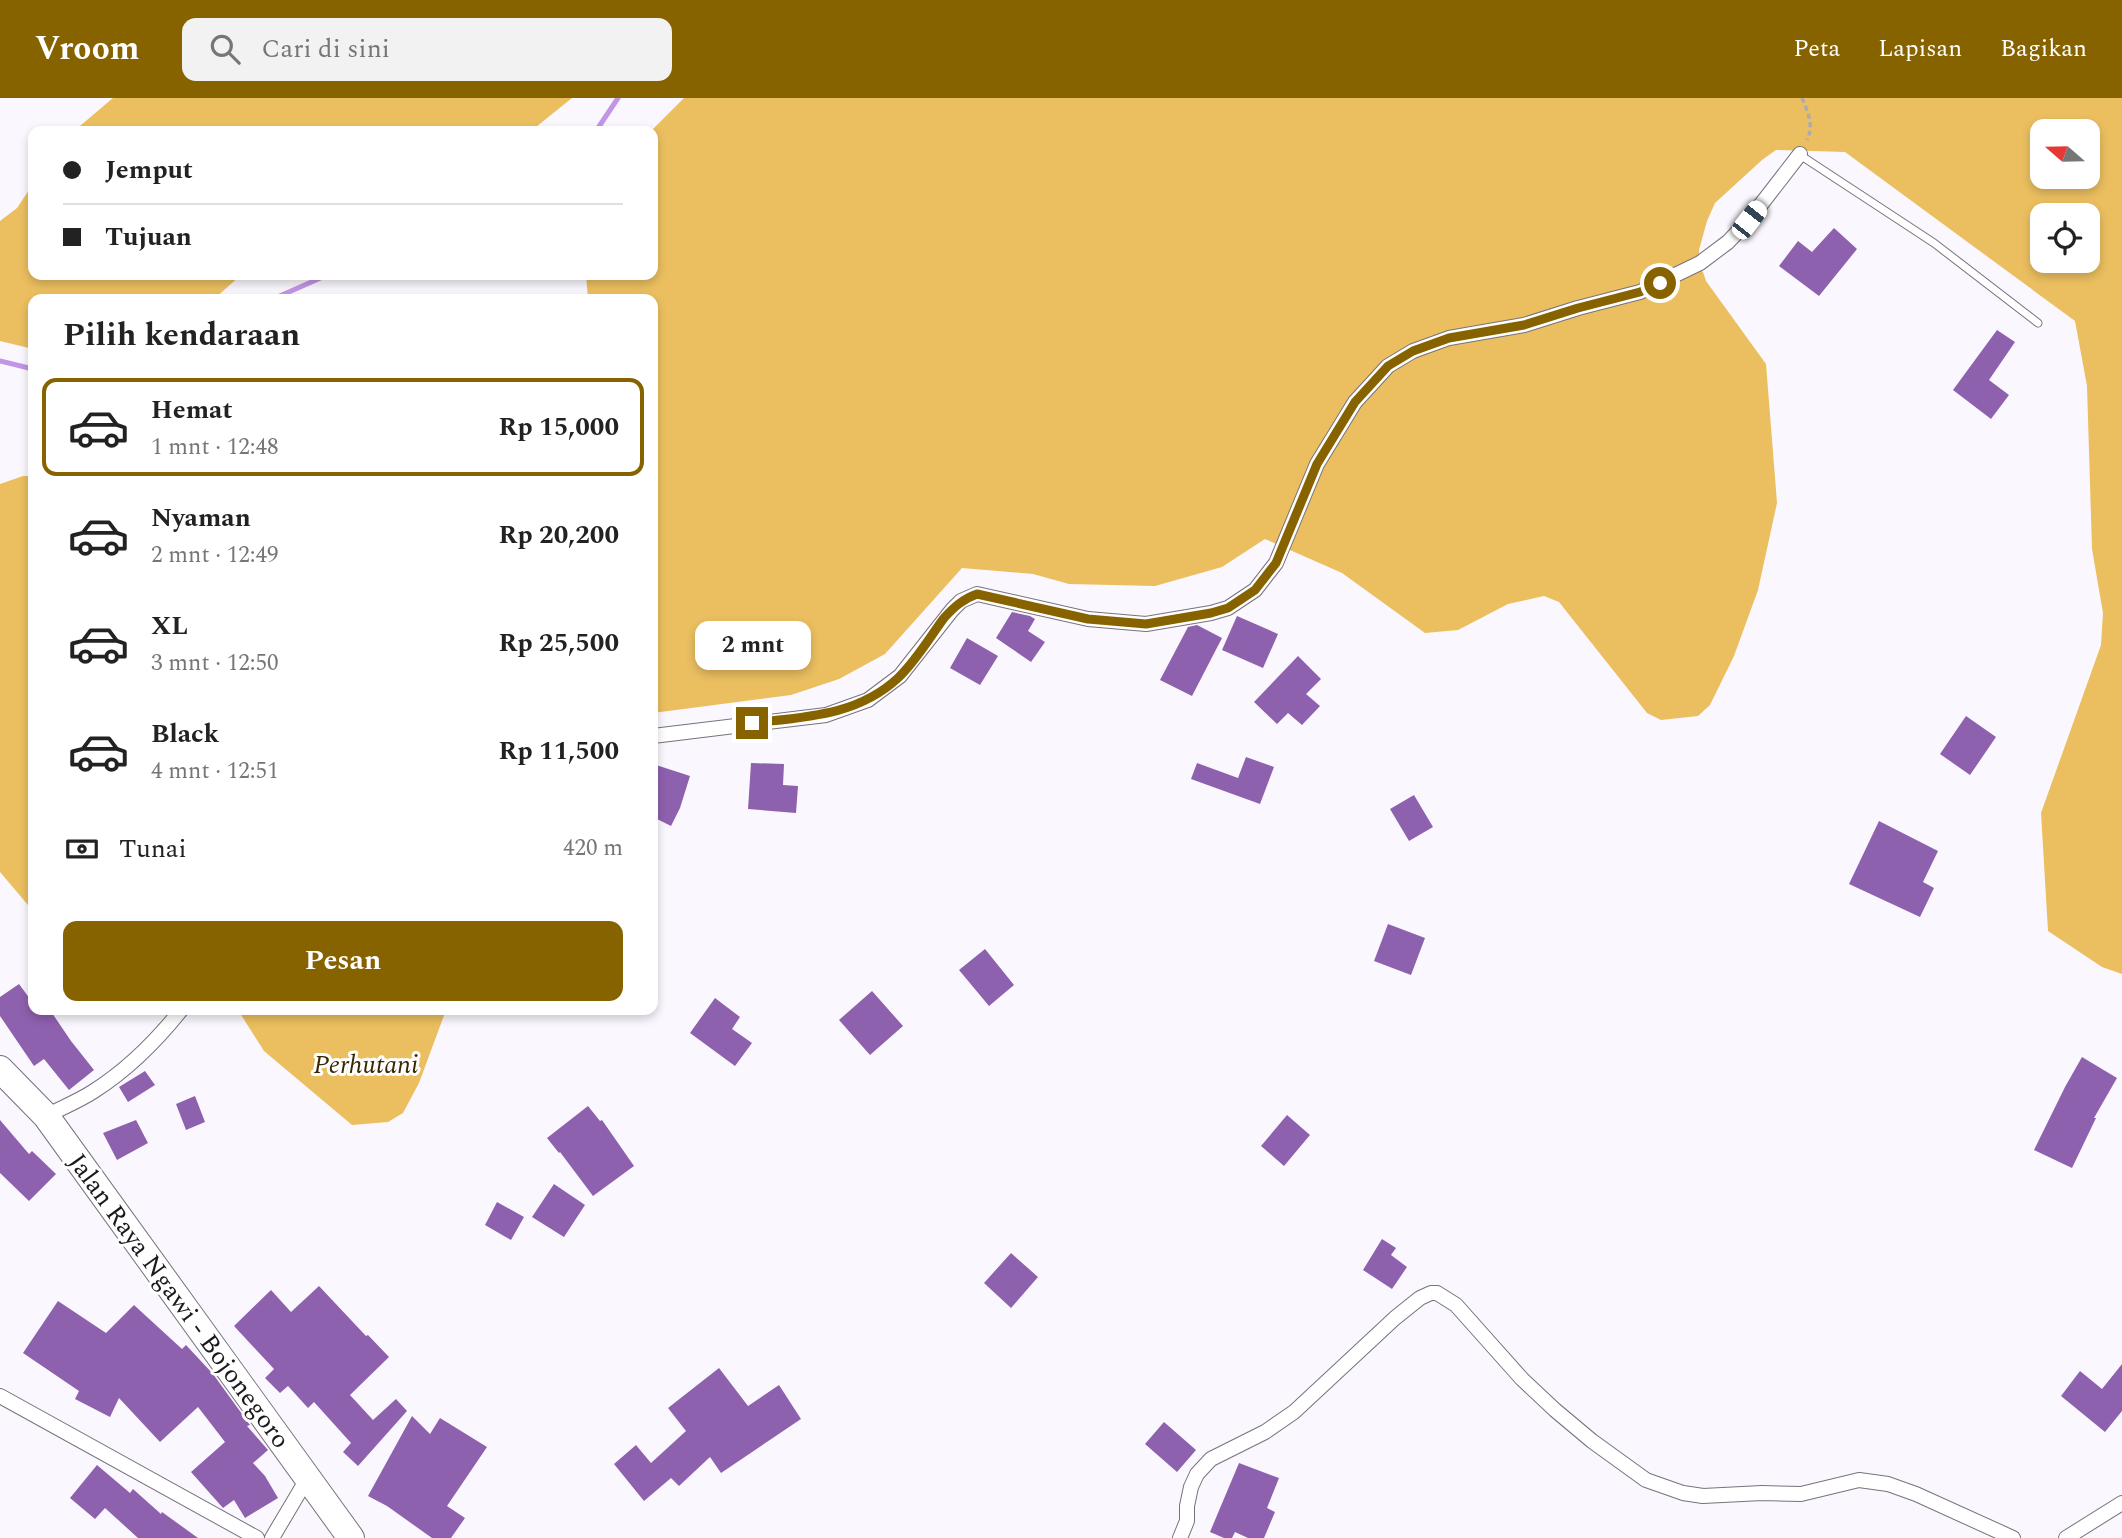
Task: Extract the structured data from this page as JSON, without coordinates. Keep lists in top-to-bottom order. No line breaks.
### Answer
{"streets":{"highway":["Jalan Raya Ngawi - Bojonegoro"]},"parks":["Perhutani"],"north":"left","page":{"header":"Vroom","search":"Cari di sini","nav":["Peta","Lapisan","Bagikan"],"banner":["Jemput","Tujuan"],"heading":"Pilih kendaraan","list":[{"name":"Hemat","note":"1 mnt · 12:48","value":"Rp 15,000"},{"name":"Nyaman","note":"2 mnt · 12:49","value":"Rp 20,200"},{"name":"XL","note":"3 mnt · 12:50","value":"Rp 25,500"},{"name":"Black","note":"4 mnt · 12:51","value":"Rp 11,500"}],"bubble":"2 mnt","pay":["Tunai","420 m"],"buttons":"Pesan"}}
